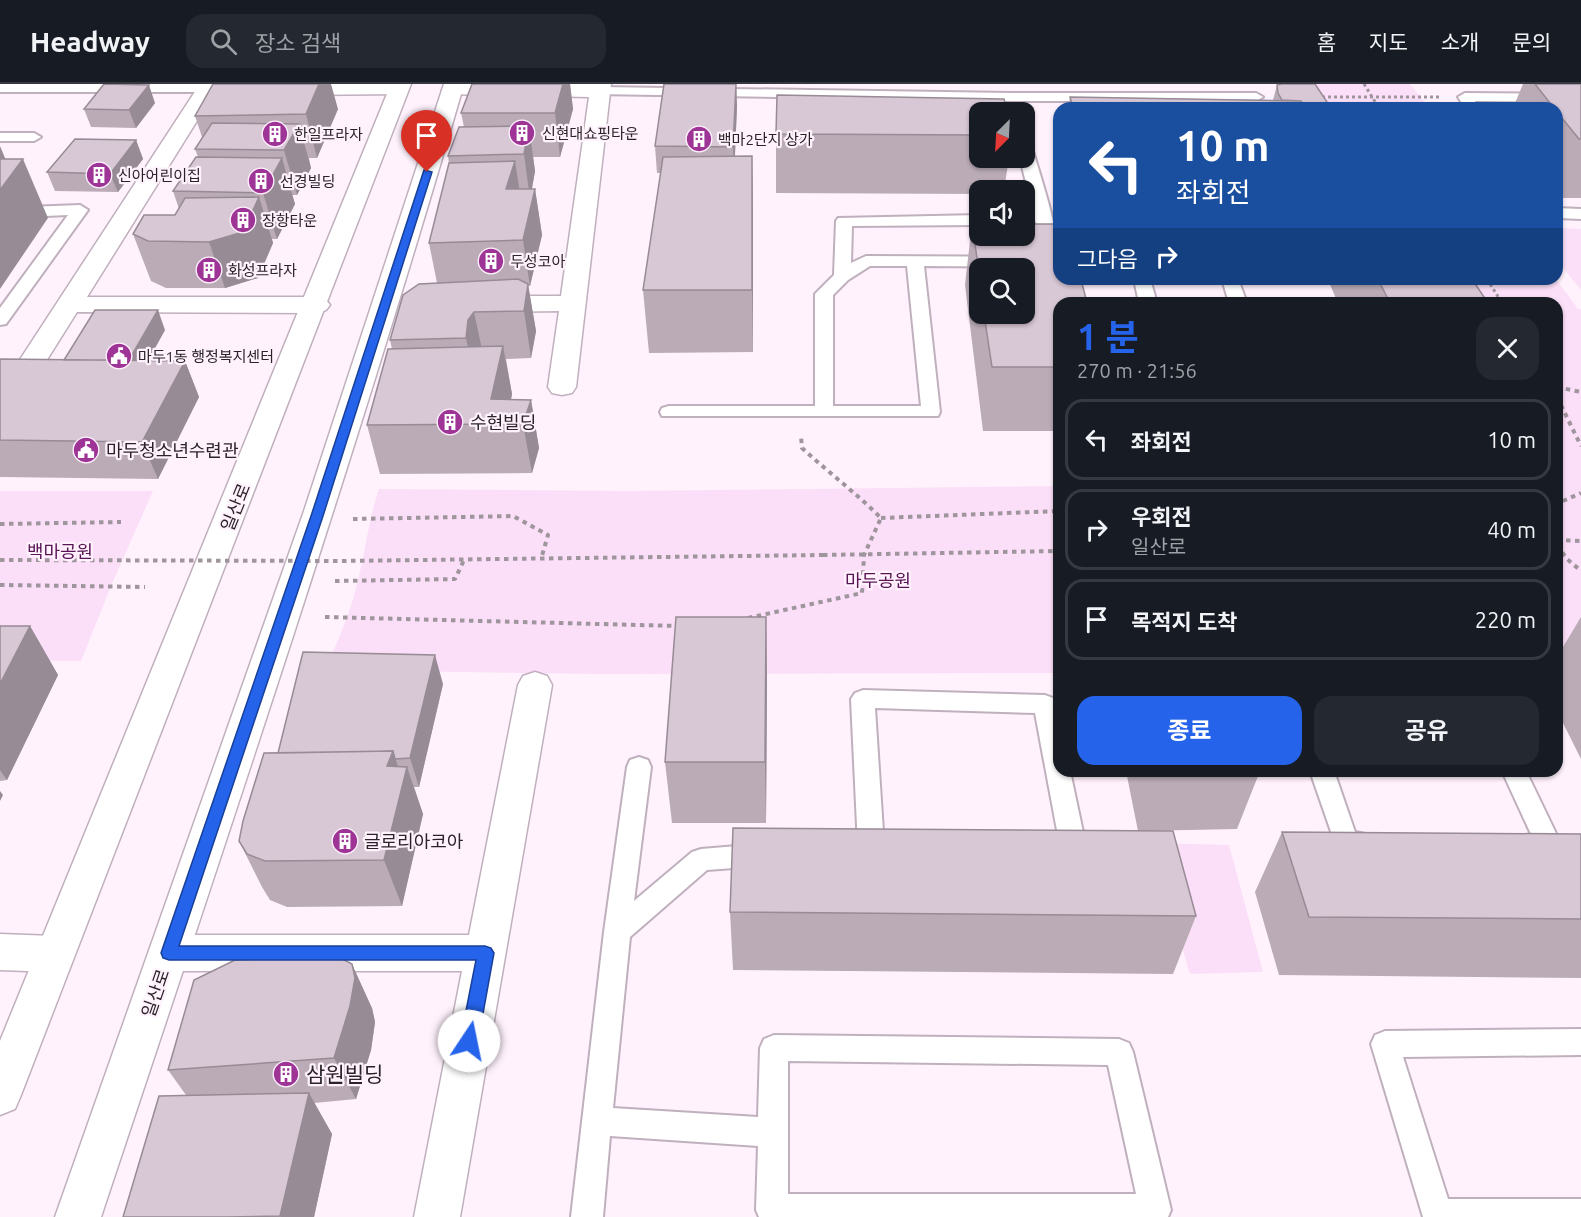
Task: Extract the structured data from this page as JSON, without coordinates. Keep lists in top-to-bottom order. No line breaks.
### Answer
{"streets":{"main road":["일산로"]},"parks":["백마공원","마두공원"],"places":{"building":["신현대쇼핑타운","한일프라자","백마2단지 상가","신아어린이집","선경빌딩","장항타운","두성코아","화성프라자","수현빌딩","글로리아코아","삼원빌딩"],"public building":["마두1동 행정복지센터","마두청소년수련관"]},"north":"bottom left","page":{"header":"Headway","search":"장소 검색","nav":["홈","지도","소개","문의"],"turn":["10 m","좌회전"],"then":"그다음","heading":["1 분","270 m · 21:56"],"list":[{"name":"좌회전","value":"10 m"},{"name":"우회전","note":"일산로","value":"40 m"},{"name":"목적지 도착","value":"220 m"}],"buttons":["종료","공유"]}}
